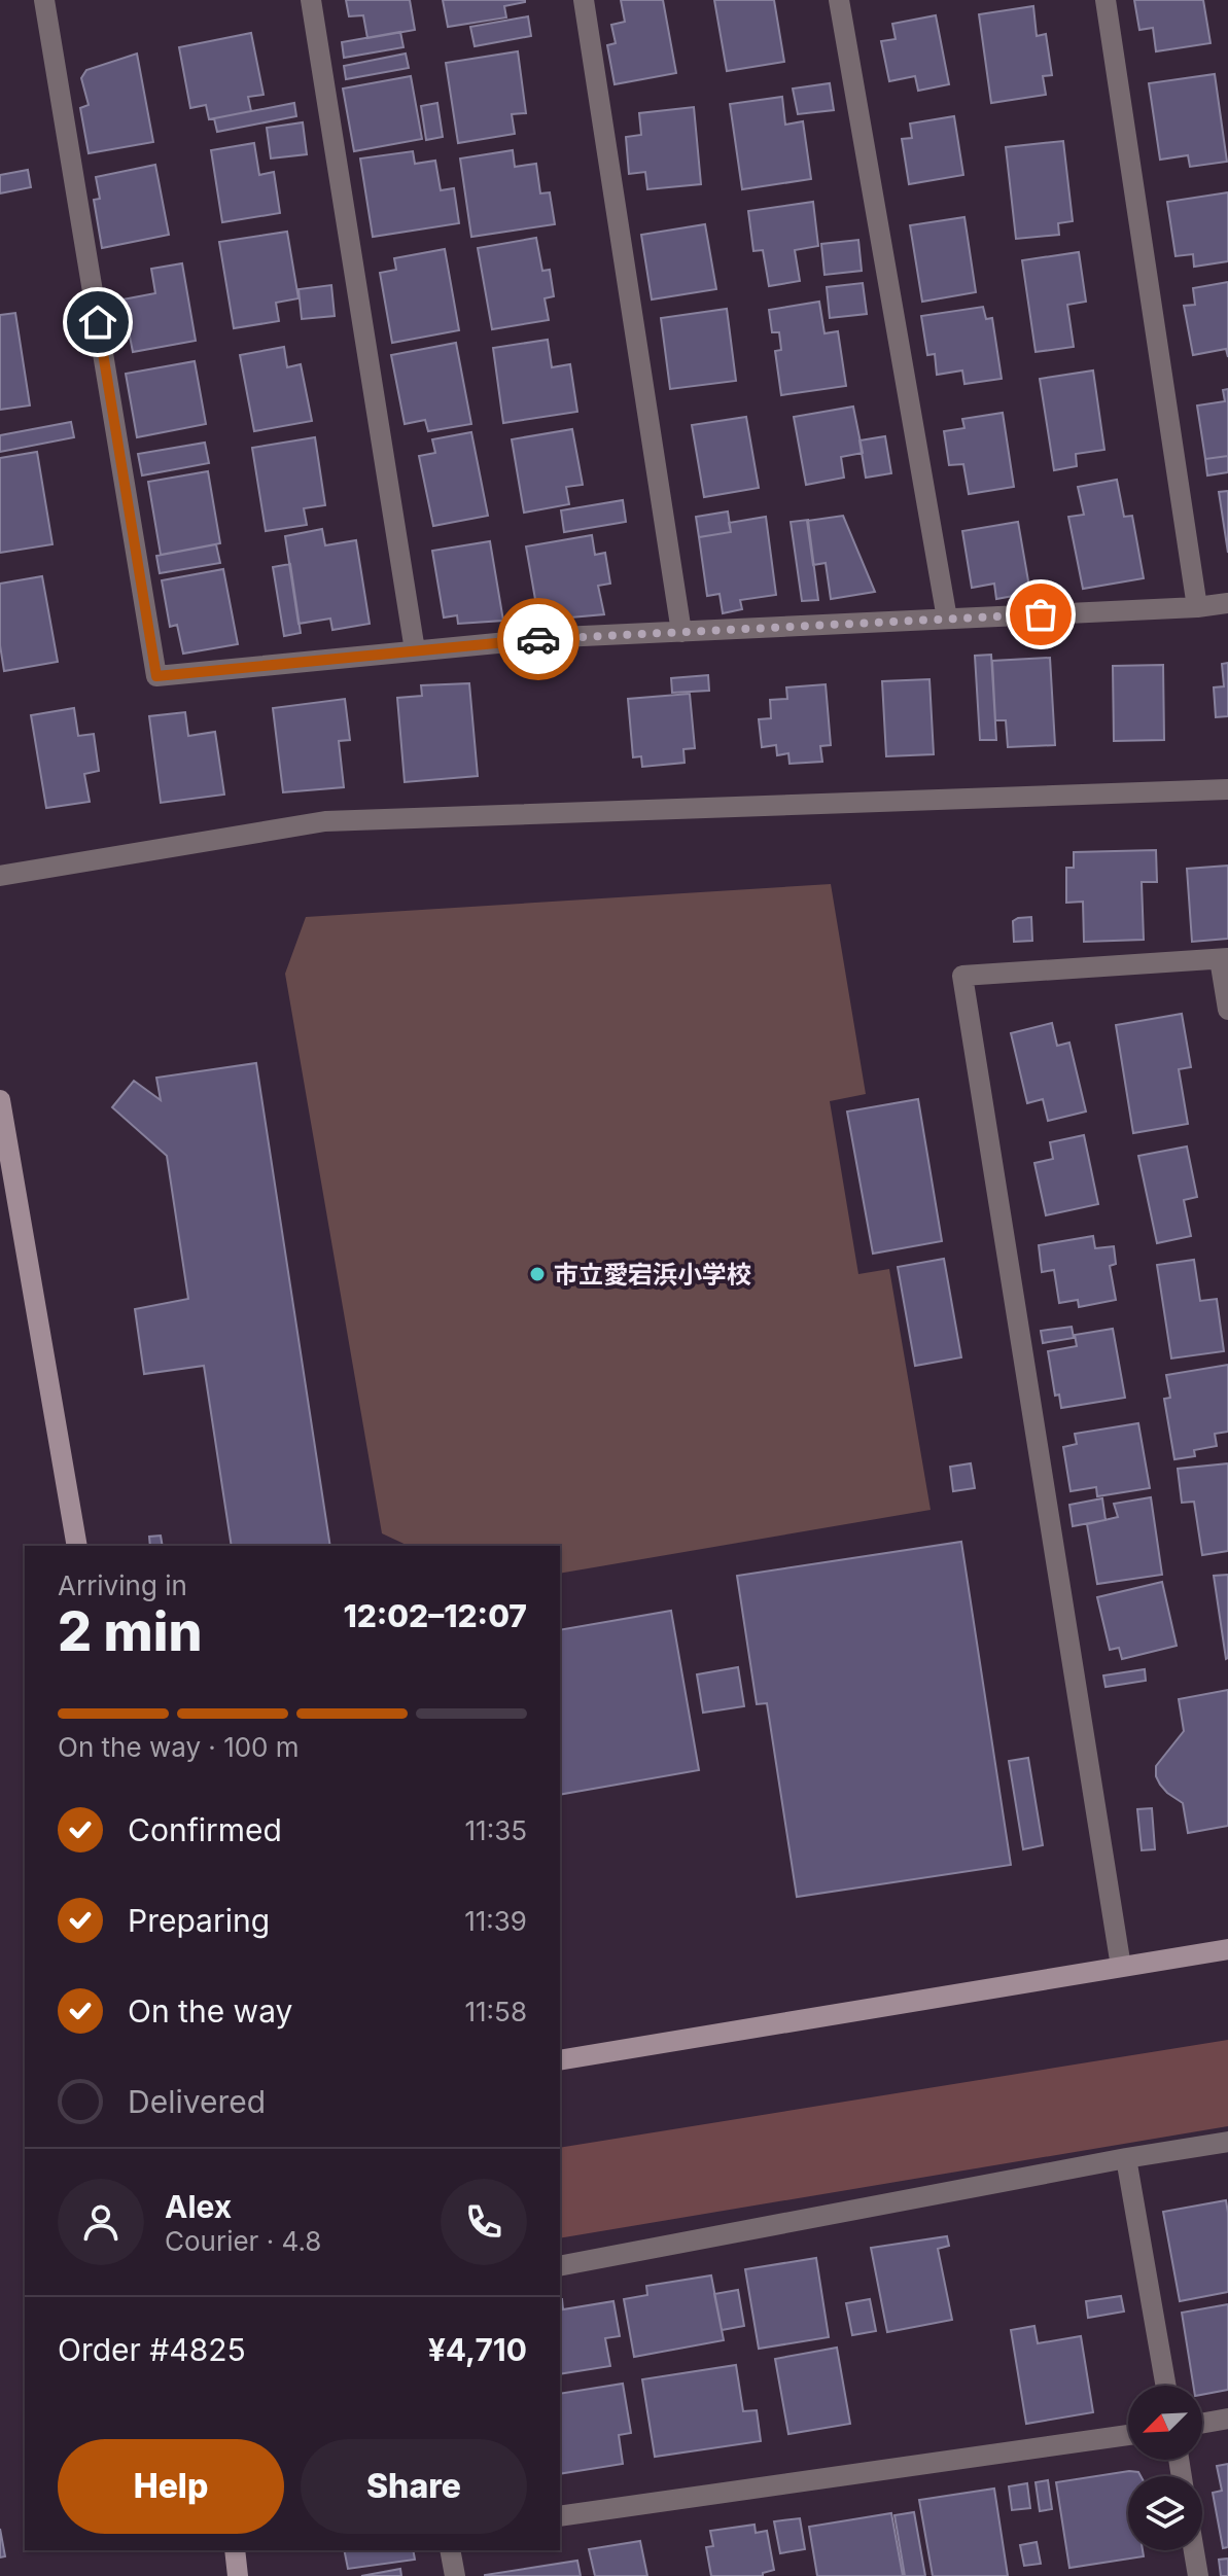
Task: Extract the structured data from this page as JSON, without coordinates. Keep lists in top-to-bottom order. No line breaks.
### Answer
{"places":["市立愛宕浜小学校"],"north":"bottom left","page":{"heading":["2 min","Arriving in","12:02–12:07"],"panel":["Alex","Courier · 4.8","Order #4825","¥4,710"],"bar":"On the way · 100 m","list":[["Confirmed","11:35"],["Preparing","11:39"],["On the way","11:58"],"Delivered"],"buttons":["Help","Share"]}}
